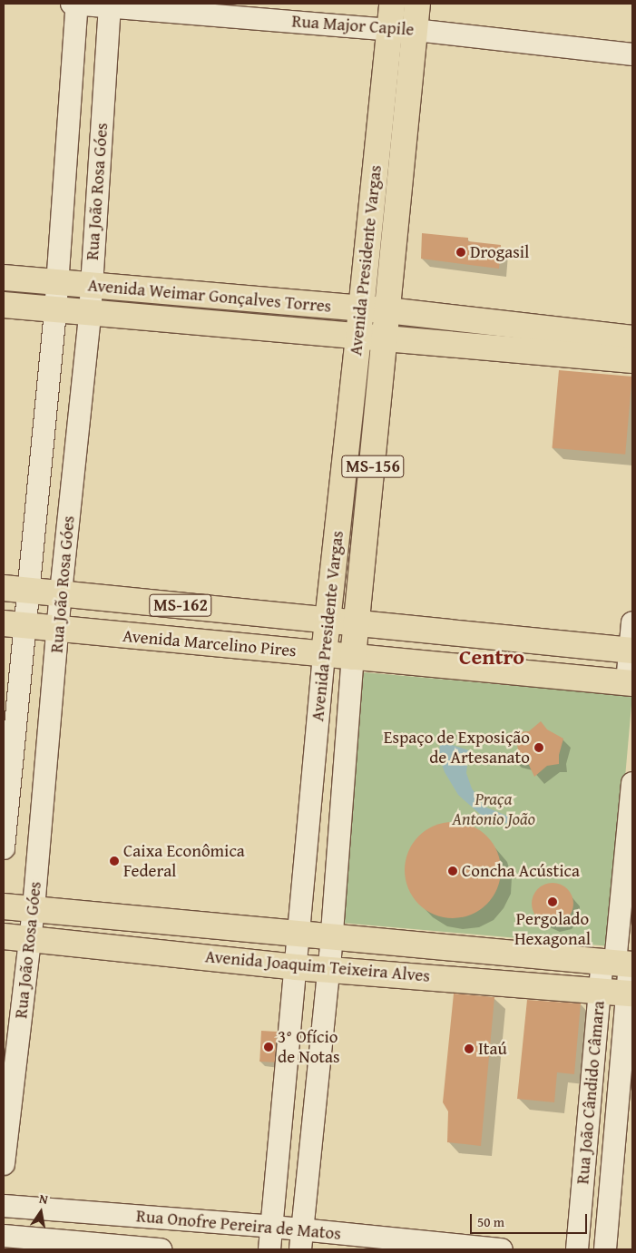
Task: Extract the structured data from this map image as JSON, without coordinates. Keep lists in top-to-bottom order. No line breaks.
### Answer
{"streets":{"main road":["Avenida Presidente Vargas","Avenida Weimar Gonçalves Torres","MS-156","MS-162","Avenida Marcelino Pires","Avenida Joaquim Teixeira Alves"],"street":["Rua Major Capile","Rua João Rosa Góes","Rua João Cândido Câmara","Rua Onofre Pereira de Matos"]},"crossings":[["Rua Major Capile","Rua João Rosa Góes"],["Rua Major Capile","Avenida Presidente Vargas"],["Rua João Rosa Góes","Avenida Weimar Gonçalves Torres"],["Rua João Rosa Góes","Avenida Marcelino Pires"],["Rua João Rosa Góes","Avenida Joaquim Teixeira Alves"],["Avenida Presidente Vargas","Avenida Weimar Gonçalves Torres"],["Avenida Presidente Vargas","Avenida Marcelino Pires"],["Avenida Presidente Vargas","Avenida Joaquim Teixeira Alves"],["Avenida Presidente Vargas","Rua Onofre Pereira de Matos"],["Avenida Joaquim Teixeira Alves","Rua João Cândido Câmara"]],"districts":["Centro"],"parks":["Praça Antonio João"],"places":["Drogasil","Espaço de Exposição de Artesanato","Caixa Econômica Federal","Concha Acústica","Pergolado Hexagonal","3° Ofício de Notas","Itaú"],"scale_bar":"50 m","north":"top"}
